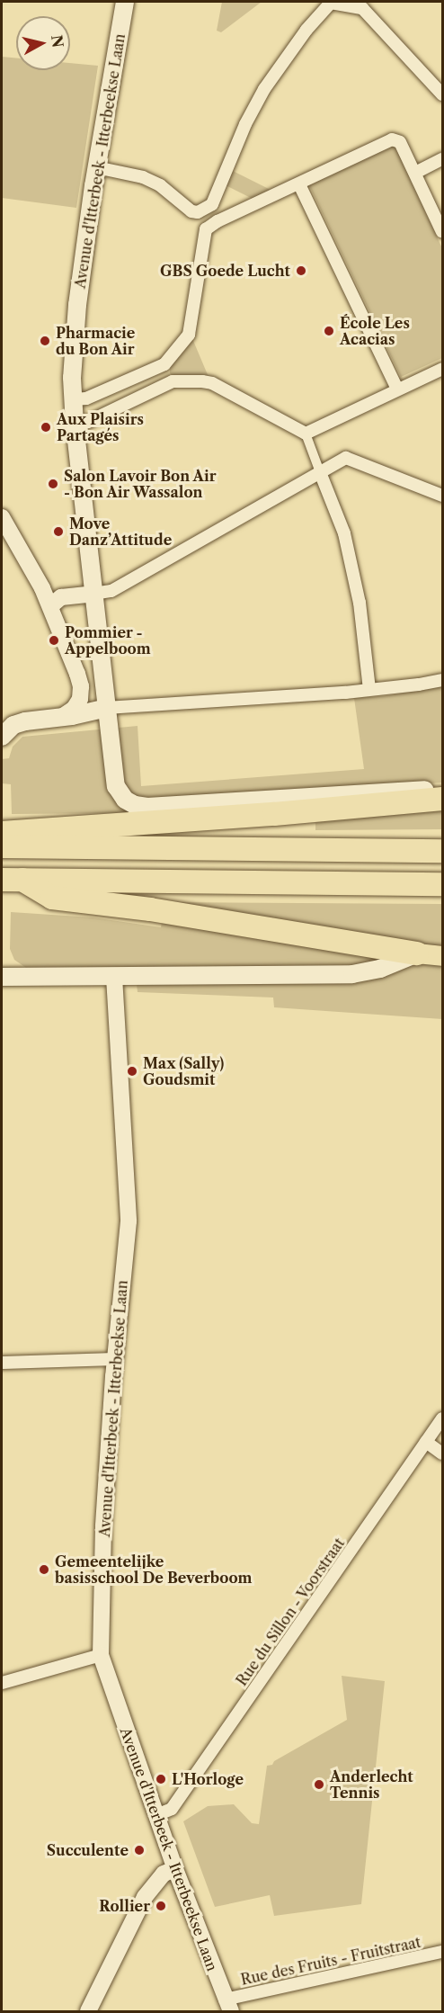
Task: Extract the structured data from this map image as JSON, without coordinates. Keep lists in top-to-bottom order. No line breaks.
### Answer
{"streets":{"main road":["Avenue d'Itterbeek - Itterbeekse Laan"],"street":["Rue du Sillon - Voorstraat","Rue des Fruits - Fruitstraat"]},"crossings":[["Avenue d'Itterbeek - Itterbeekse Laan","Rue du Sillon - Voorstraat"],["Avenue d'Itterbeek - Itterbeekse Laan","Rue des Fruits - Fruitstraat"]],"places":["GBS Goede Lucht","École Les Acacias","Pharmacie du Bon Air","Aux Plaisirs Partagés","Salon Lavoir Bon Air - Bon Air Wassalon","Move Danz’Attitude","Pommier - Appelboom","Max (Sally) Goudsmit","Gemeentelijke basisschool De Beverboom","L'Horloge","Anderlecht Tennis","Succulente","Rollier"],"north":"right"}
